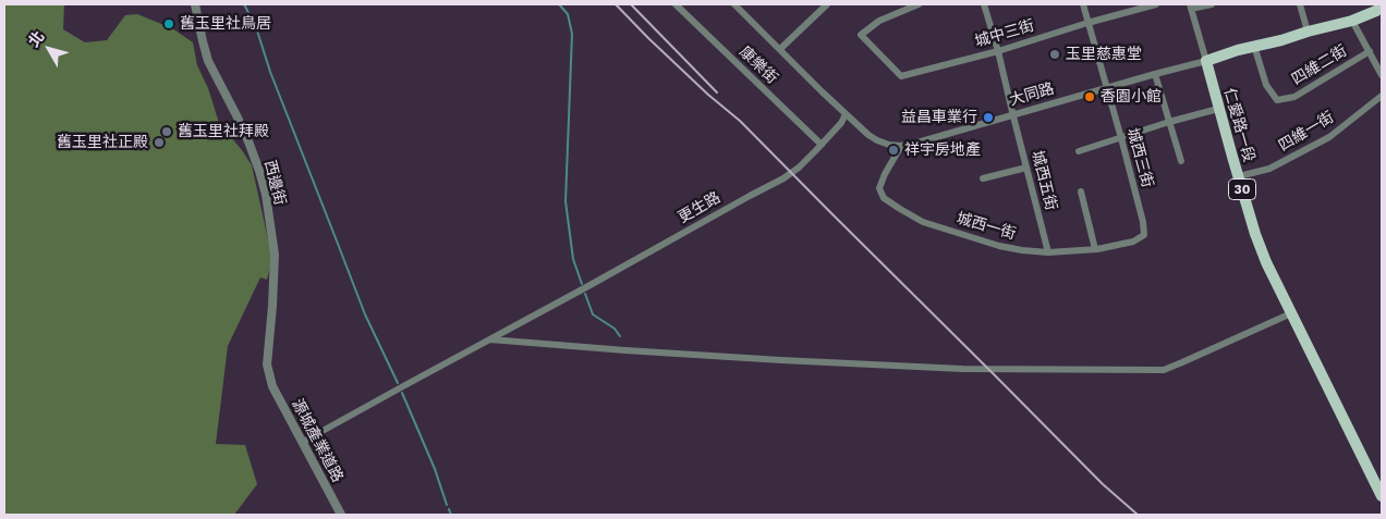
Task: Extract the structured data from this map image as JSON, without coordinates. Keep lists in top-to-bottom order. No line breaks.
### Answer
{"streets":{"main road":["大同路","仁愛路一段","30"],"street":["城中三街","康樂街","四維二街","四維一街","城西三街","城西五街","西邊街","更生路","城西一街","源城產業道路"]},"crossings":[["城中三街","城西三街"],["城中三街","城西五街"],["康樂街","更生路"],["四維二街","大同路"],["大同路","仁愛路一段"],["大同路","城西三街"],["大同路","城西五街"],["大同路","更生路"],["大同路","城西一街"],["仁愛路一段","四維一街"],["仁愛路一段","30"],["城西三街","城西一街"],["城西五街","城西一街"],["西邊街","源城產業道路"],["更生路","源城產業道路"]],"places":["舊玉里社鳥居","玉里慈惠堂","香園小館","益昌車業行","舊玉里社拜殿","舊玉里社正殿","祥宇房地產"],"north":"top left"}
